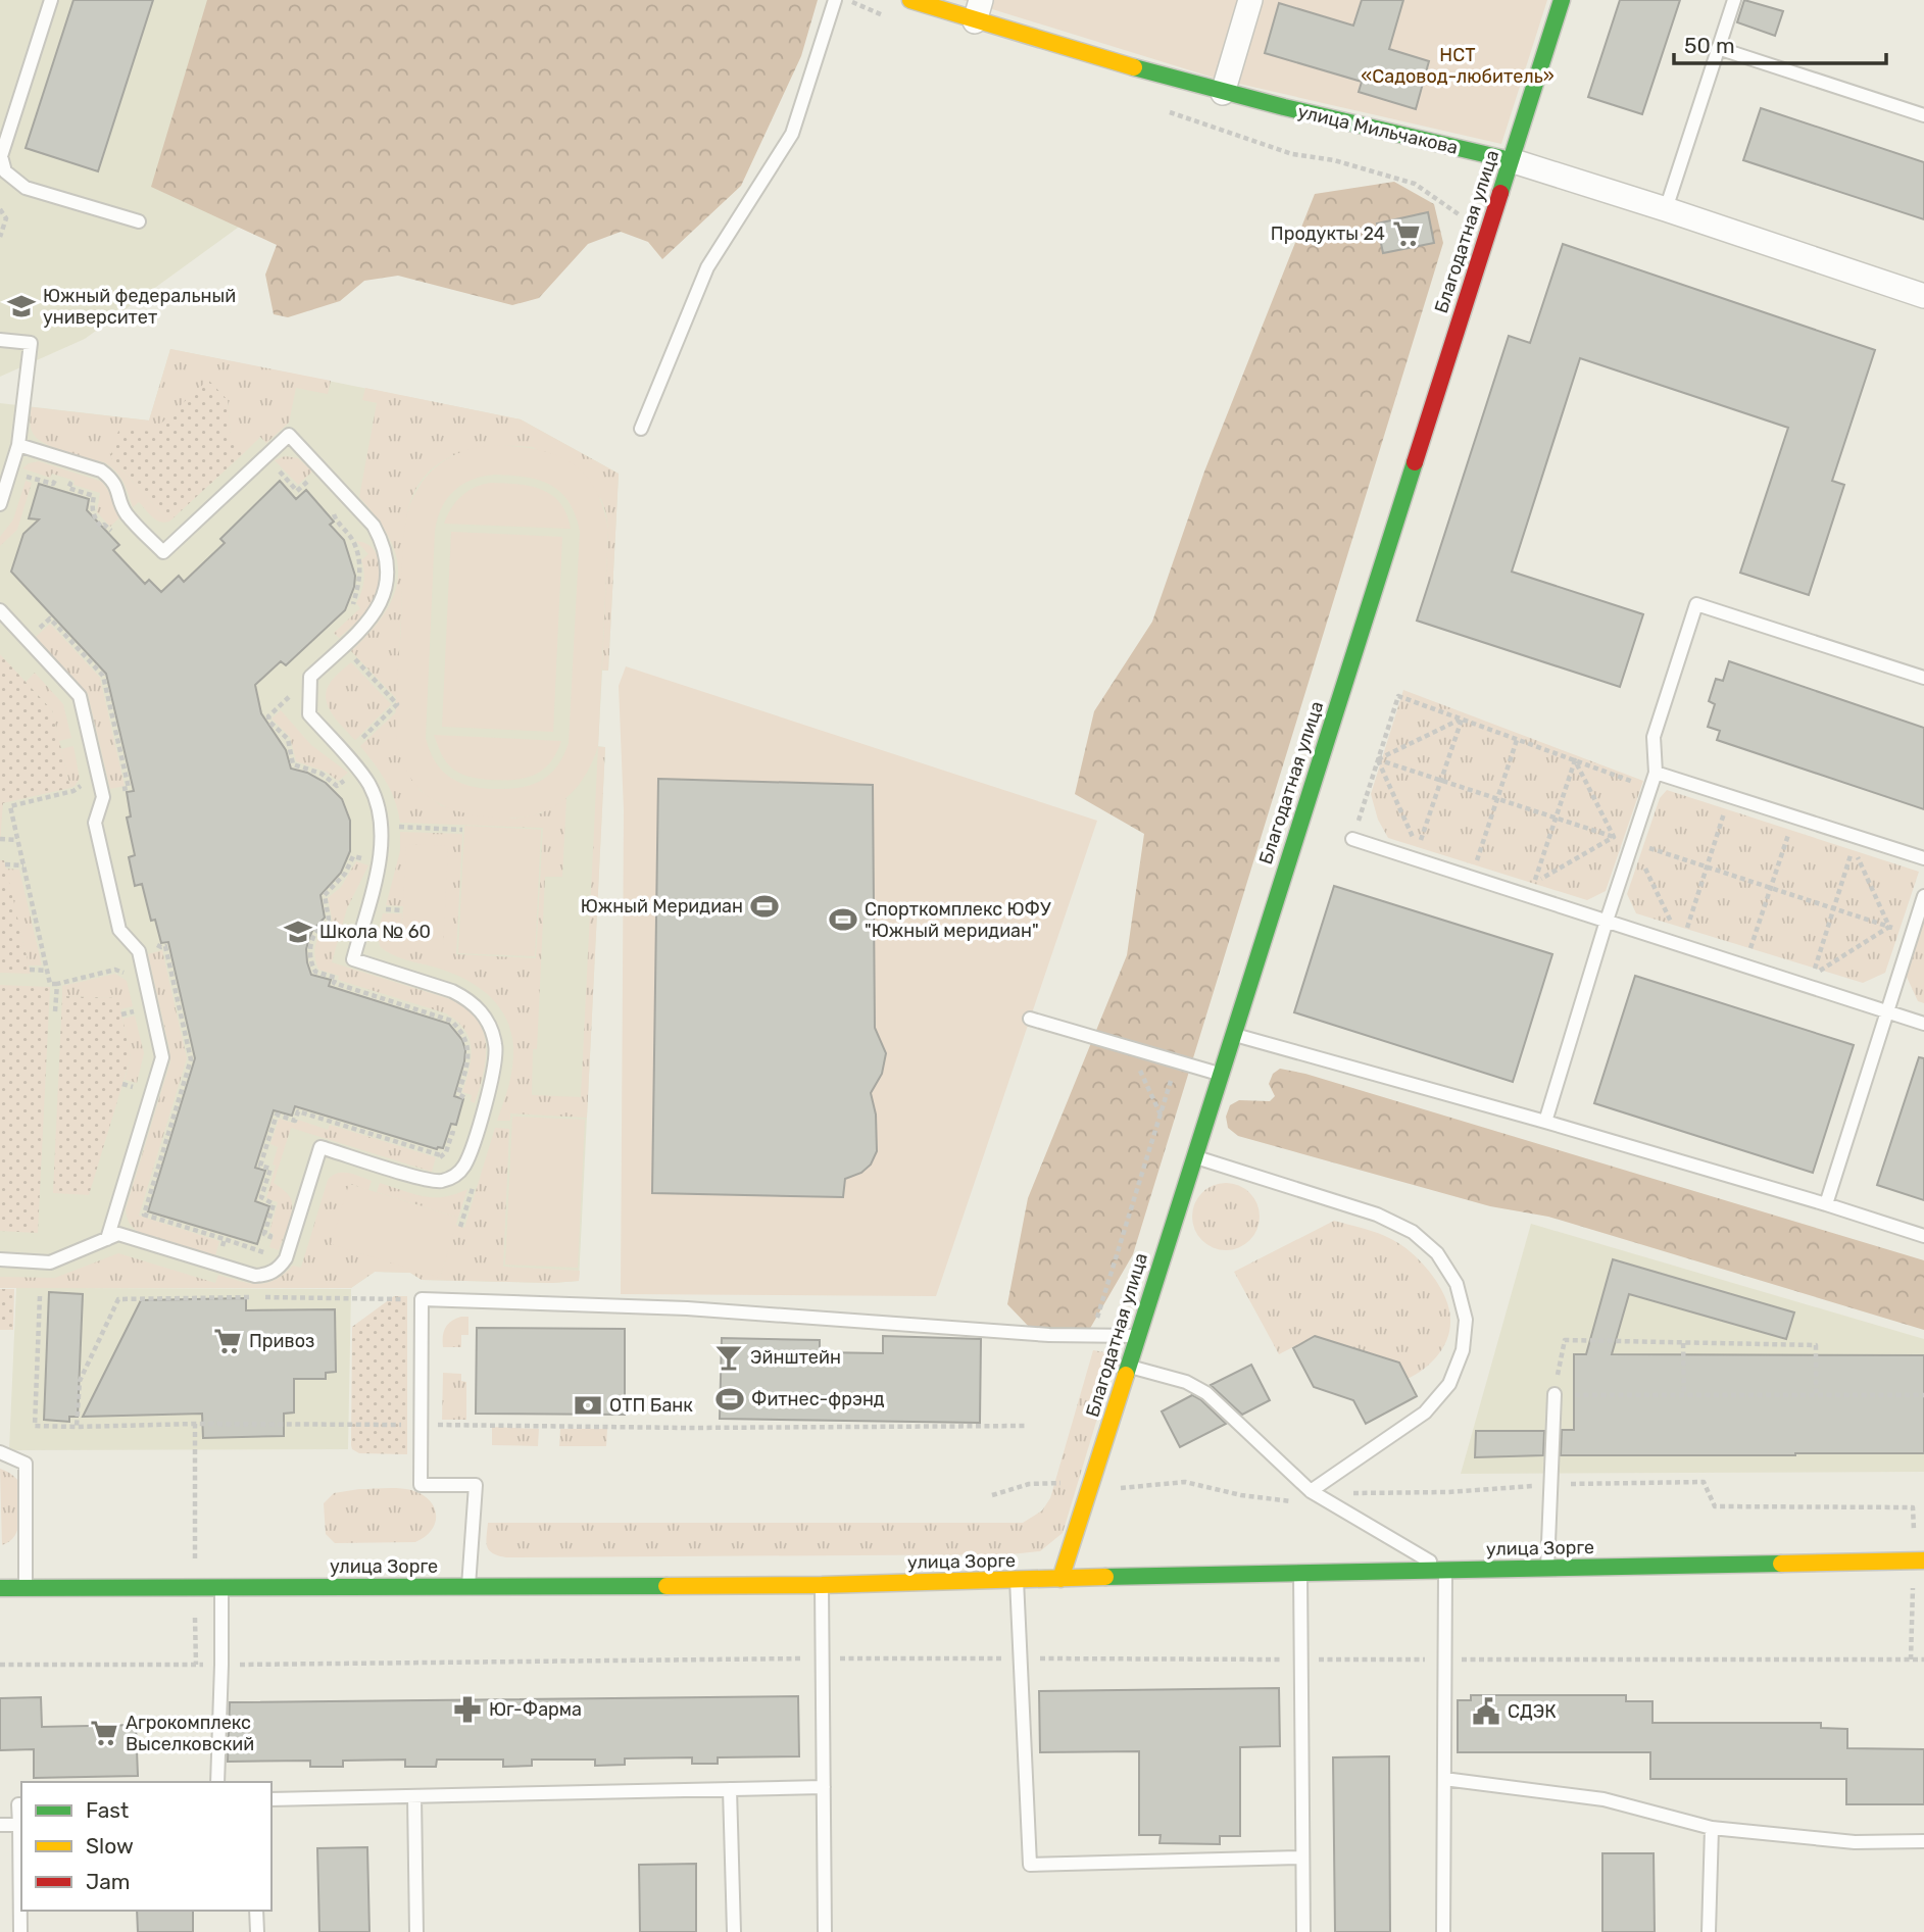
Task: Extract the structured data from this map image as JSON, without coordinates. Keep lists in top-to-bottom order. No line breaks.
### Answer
{"streets":{"street":["улица Мильчакова","Благодатная улица","улица Зорге"]},"crossings":[["улица Мильчакова","Благодатная улица"],["Благодатная улица","улица Зорге"]],"parks":["НСТ «Садовод-любитель»"],"places":{"supermarket":["Продукты 24","Привоз","Агрокомплекс Выселковский"],"school or university":["Южный федеральный университет","Школа № 60"],"sports":["Южный Меридиан","Спорткомплекс ЮФУ \"Южный меридиан\"","Фитнес-фрэнд"],"bar":["Эйнштейн"],"bank":["ОТП Банк"],"pharmacy":["Юг-Фарма"],"public building":["СДЭК"]},"legend":["Fast","Slow","Jam"],"scale_bar":"50 m"}
